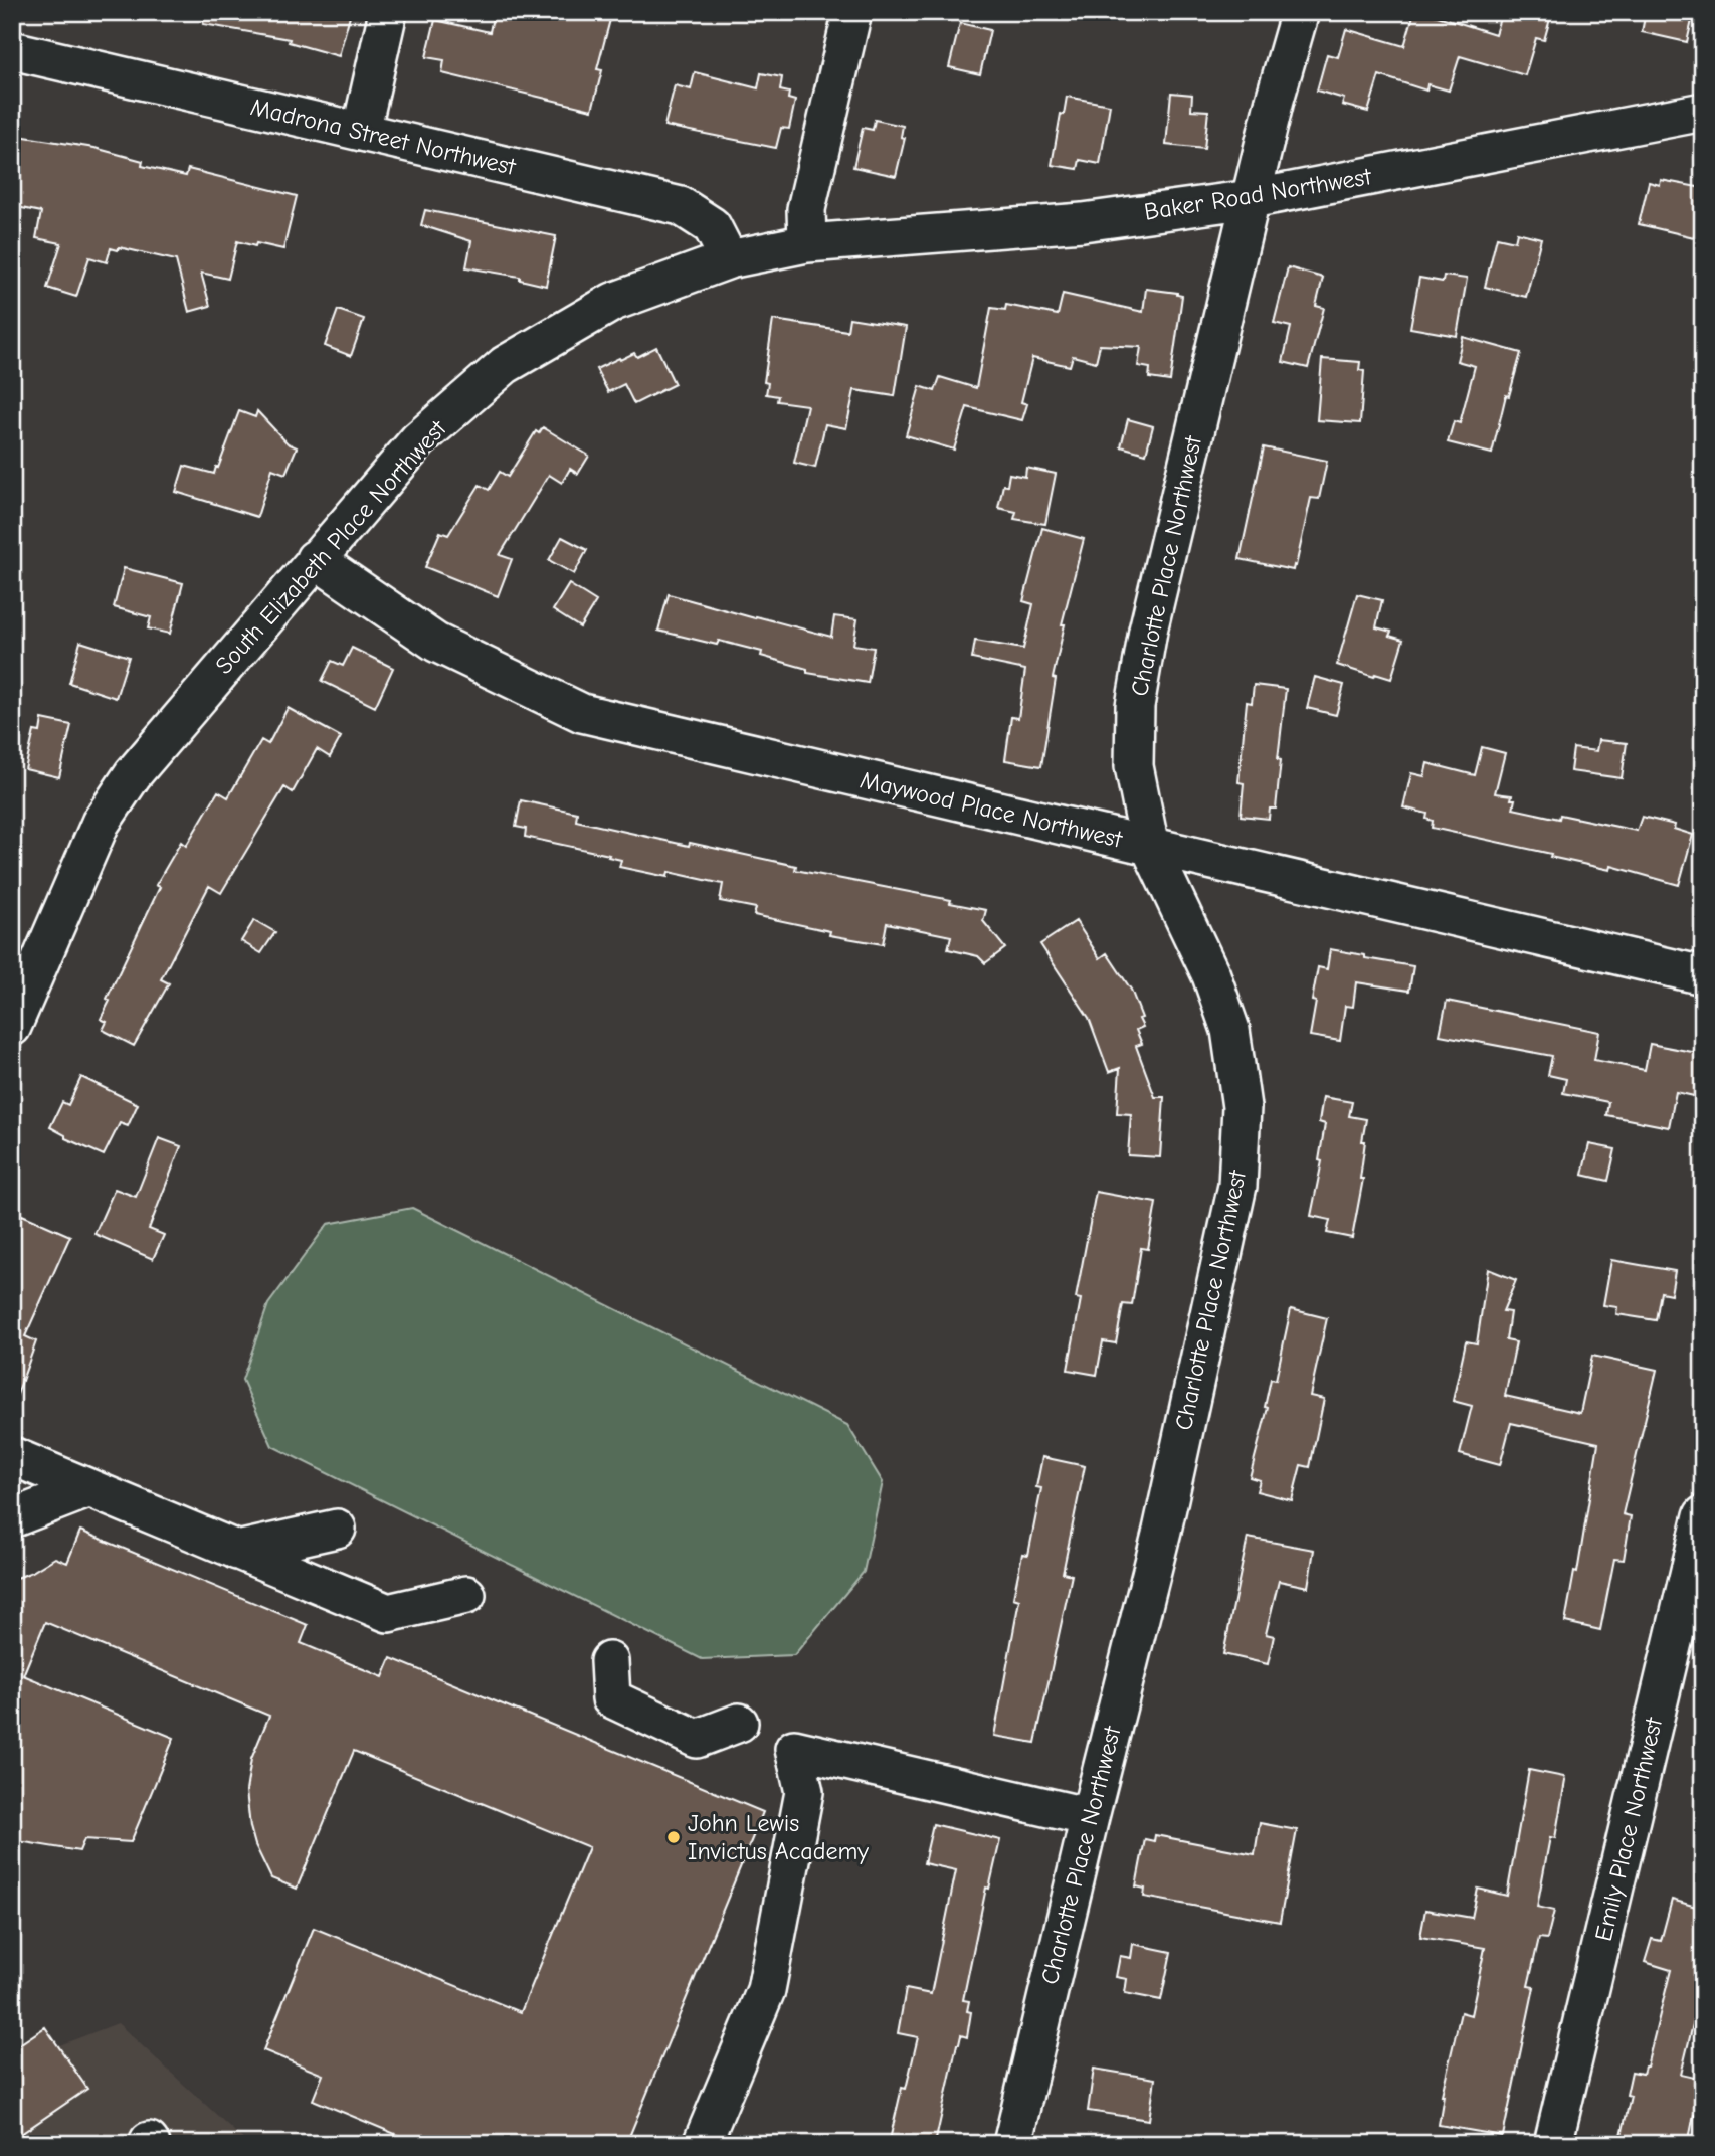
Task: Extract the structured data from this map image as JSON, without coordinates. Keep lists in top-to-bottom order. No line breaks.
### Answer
{"streets":{"street":["Madrona Street Northwest","Baker Road Northwest","South Elizabeth Place Northwest","Charlotte Place Northwest","Maywood Place Northwest","Emily Place Northwest"]},"crossings":[["Madrona Street Northwest","South Elizabeth Place Northwest"],["Baker Road Northwest","South Elizabeth Place Northwest"],["Baker Road Northwest","Charlotte Place Northwest"],["South Elizabeth Place Northwest","Maywood Place Northwest"],["Charlotte Place Northwest","Maywood Place Northwest"]],"places":["John Lewis Invictus Academy"]}
